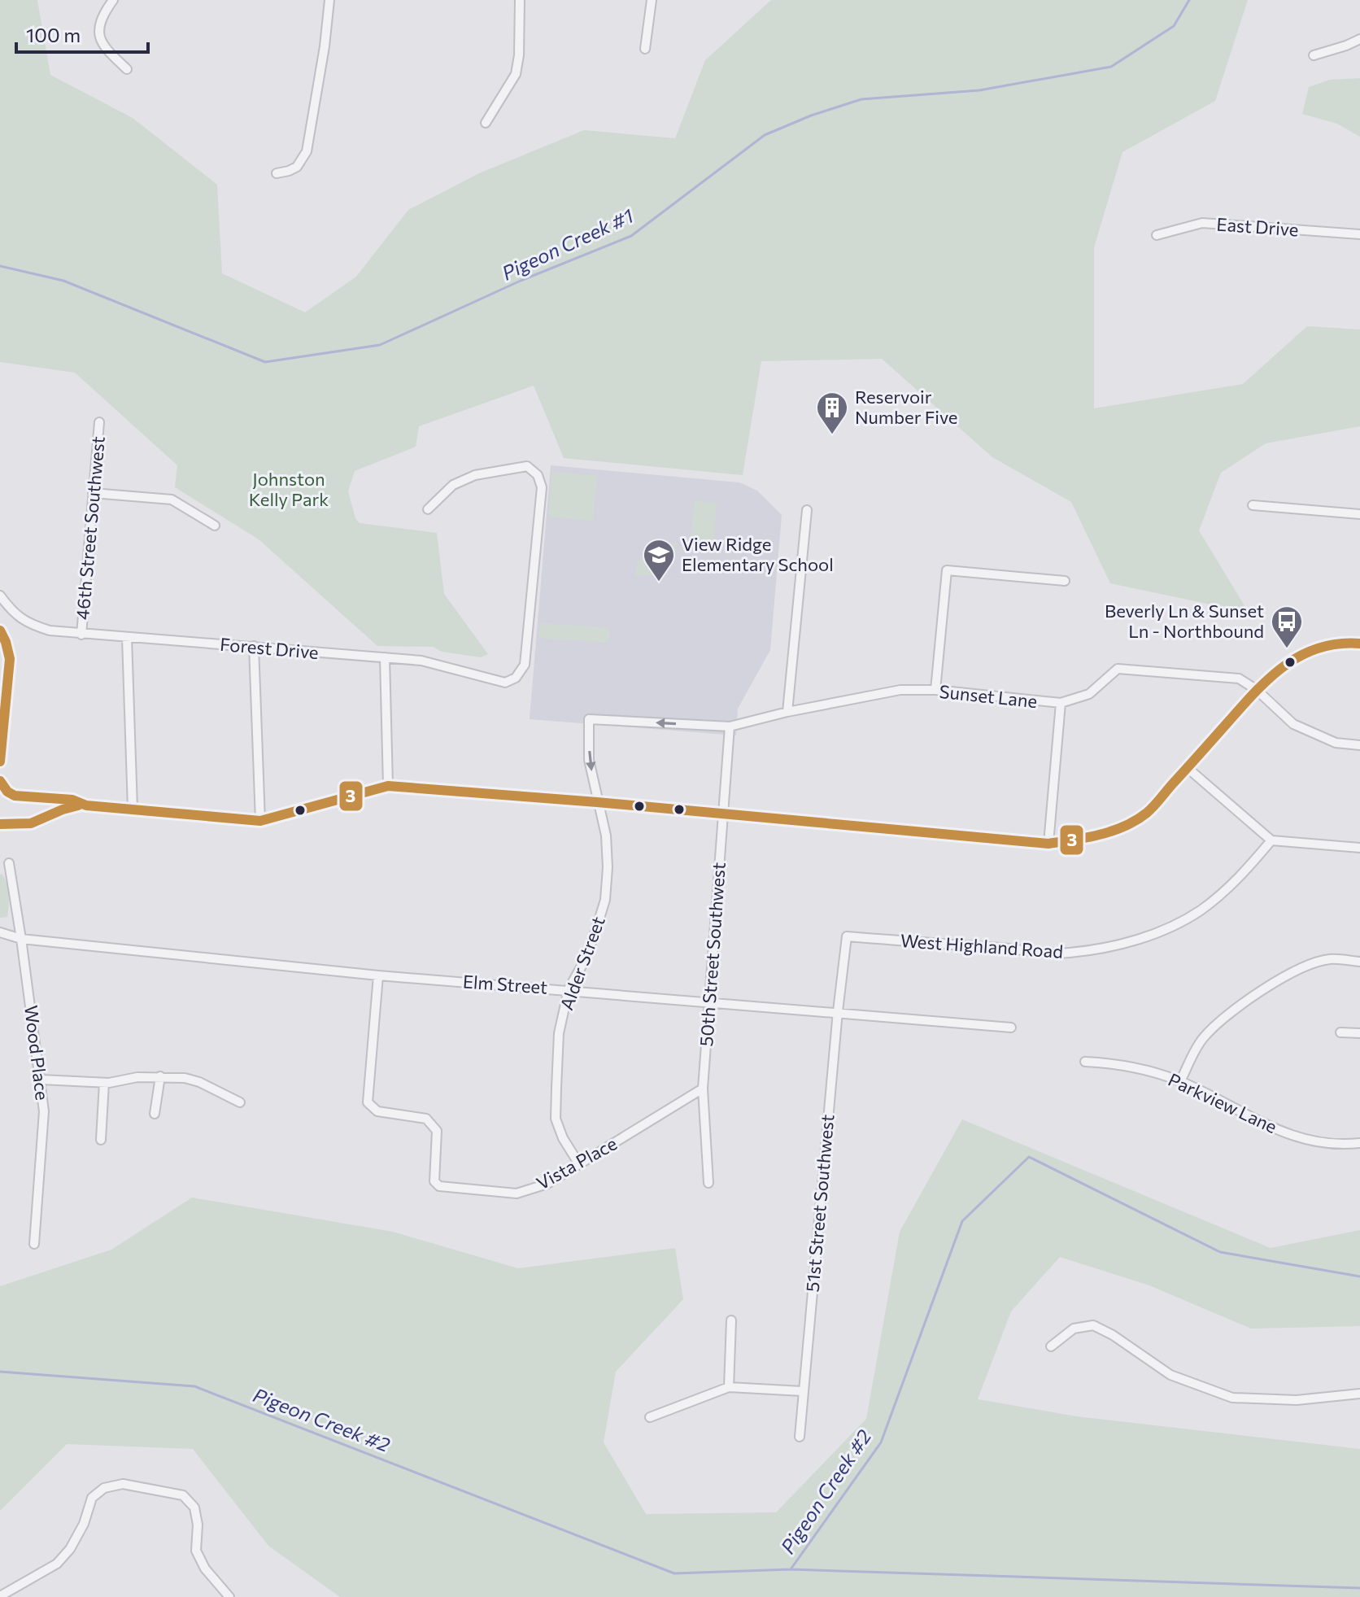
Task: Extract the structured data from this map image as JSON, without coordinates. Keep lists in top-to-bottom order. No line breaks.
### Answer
{"streets":{"street":["East Drive","46th Street Southwest","Forest Drive","Sunset Lane","West Highland Road","50th Street Southwest","Alder Street","Elm Street","Wood Place","Parkview Lane","Vista Place","51st Street Southwest"]},"crossings":[["46th Street Southwest","Forest Drive"],["Sunset Lane","50th Street Southwest"],["Sunset Lane","Alder Street"],["West Highland Road","51st Street Southwest"],["50th Street Southwest","Elm Street"],["50th Street Southwest","Vista Place"],["Alder Street","Elm Street"],["Alder Street","Vista Place"],["Elm Street","Wood Place"],["Elm Street","Vista Place"],["Elm Street","51st Street Southwest"]],"water":["Pigeon Creek #1","Pigeon Creek #2"],"parks":["Johnston Kelly Park"],"places":{"building":["Reservoir Number Five"],"school or university":["View Ridge Elementary School"],"bus stop":["Beverly Ln & Sunset Ln - Northbound"]},"lines":["transit line 3"],"scale_bar":"100 m"}
